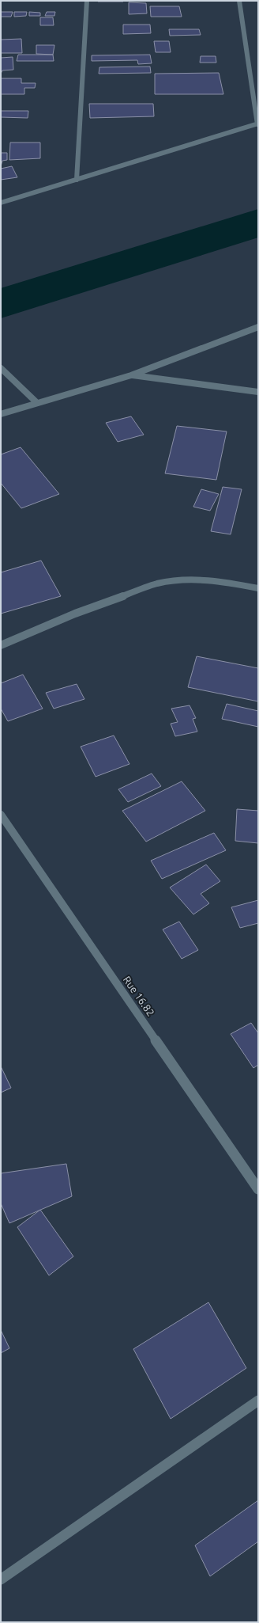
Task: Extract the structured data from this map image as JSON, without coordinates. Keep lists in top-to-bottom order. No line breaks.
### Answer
{"streets":{"street":["Rue 16.82"]}}
